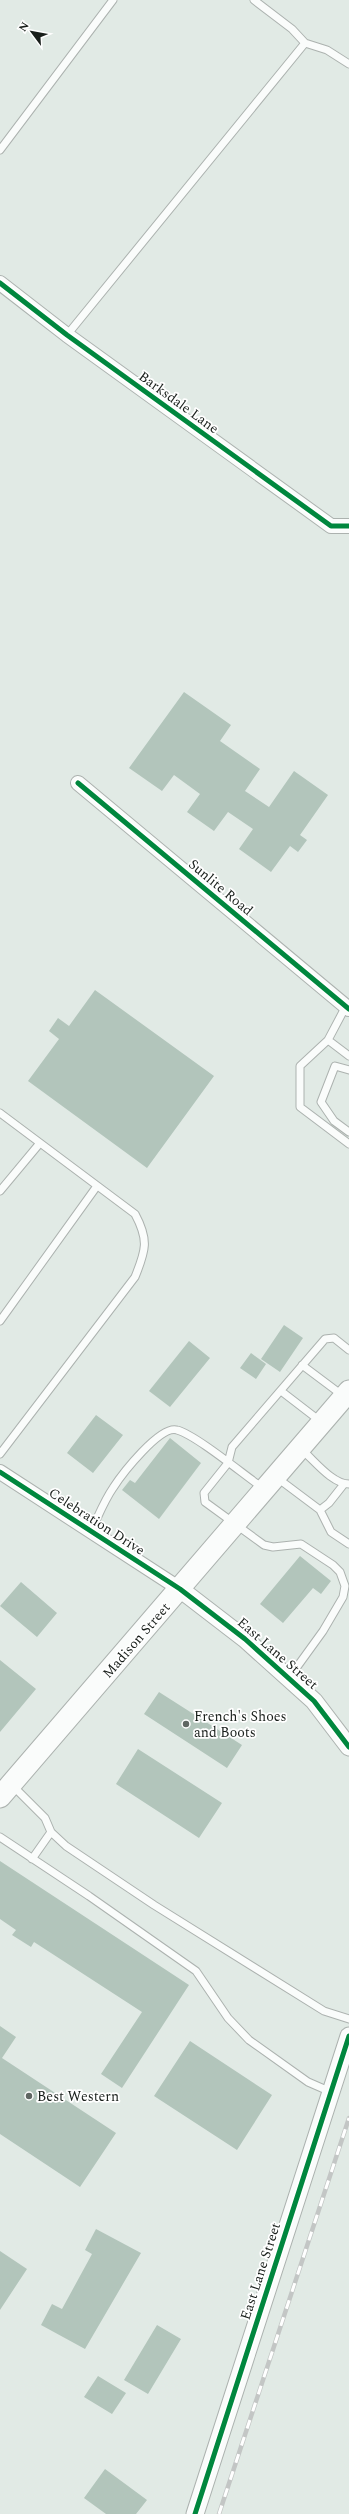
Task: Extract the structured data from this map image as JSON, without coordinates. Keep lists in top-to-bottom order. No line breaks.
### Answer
{"streets":{"main road":["Madison Street"],"street":["Barksdale Lane","Sunlite Road","Celebration Drive","East Lane Street"]},"crossings":[["Celebration Drive","Madison Street"],["Celebration Drive","East Lane Street"],["Madison Street","East Lane Street"]],"places":["French's Shoes and Boots","Best Western"],"north":"top left"}
